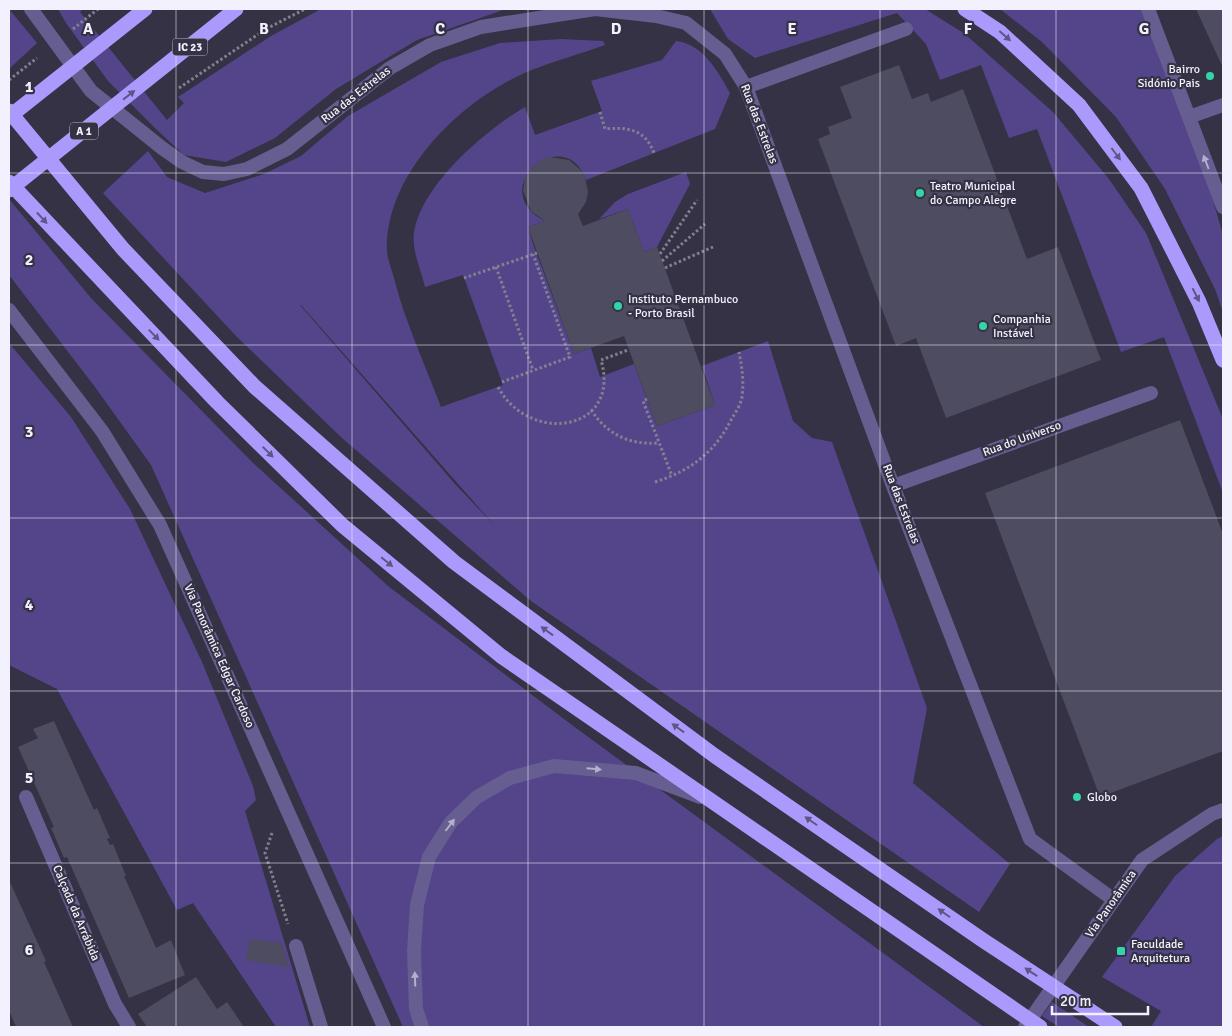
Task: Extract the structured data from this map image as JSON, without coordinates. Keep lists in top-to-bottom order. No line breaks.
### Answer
{"streets":{"highway":["IC 23","A 1"],"street":["Rua das Estrelas","Rua do Universo","Via Panorâmica Edgar Cardoso","Via Panorâmica","Calçada da Arrábida"]},"crossings":[["IC 23","A 1"],["Rua das Estrelas","Rua do Universo"],["Rua das Estrelas","Via Panorâmica"]],"places":{"other":["Bairro Sidónio Pais","Teatro Municipal do Campo Alegre","Instituto Pernambuco - Porto Brasil","Companhia Instável","Globo"],"transit":["Faculdade Arquitetura"]},"scale_bar":"20 m","grid":{"columns":["A","B","C","D","E","F","G"],"rows":["1","2","3","4","5","6"]}}
